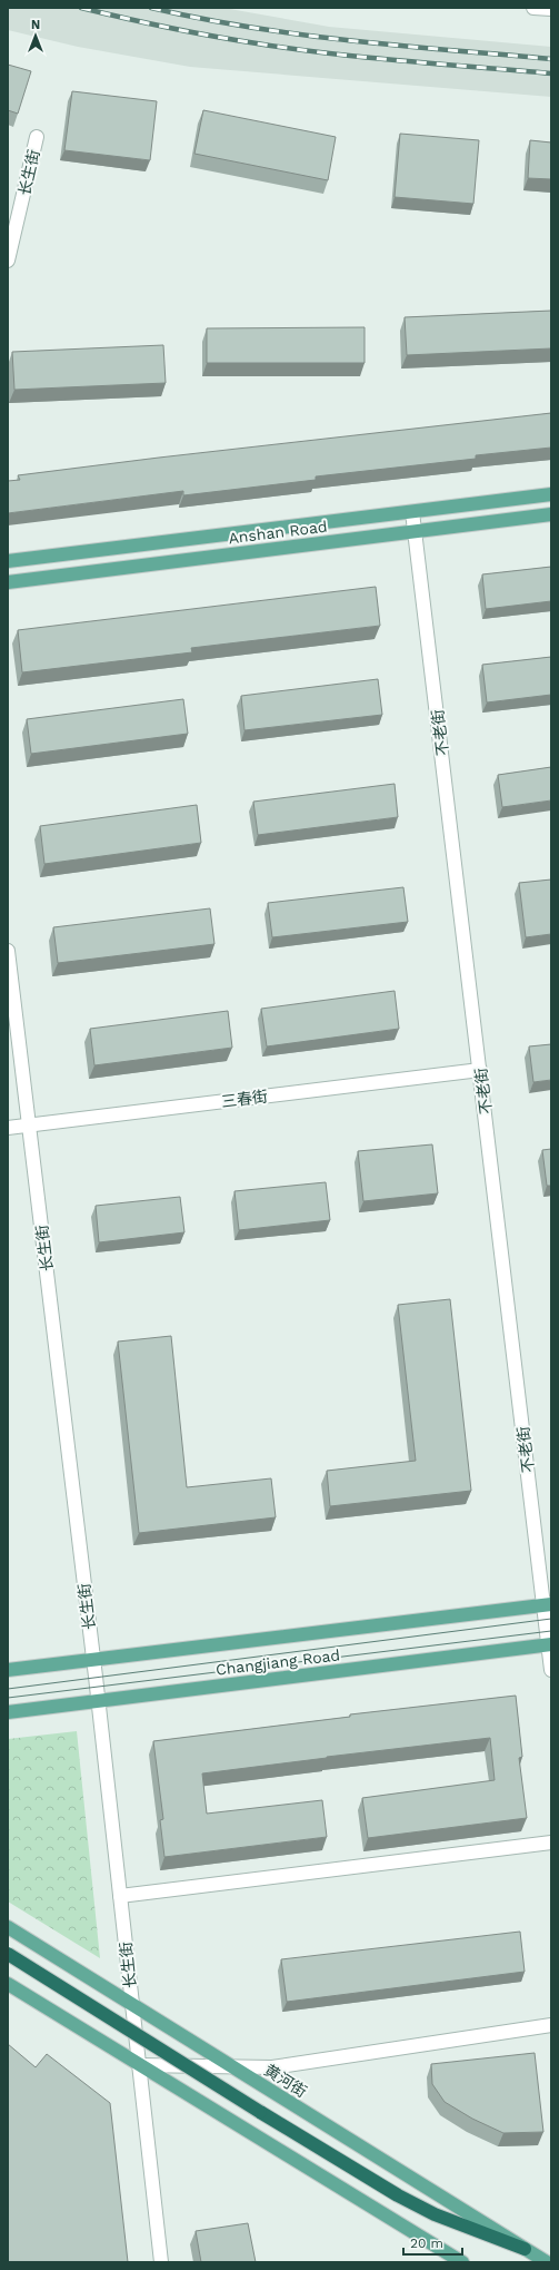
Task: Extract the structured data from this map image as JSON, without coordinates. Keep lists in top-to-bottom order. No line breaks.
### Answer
{"streets":{"main road":["Anshan Road","Changjiang Road","黄河街"],"street":["长生街","不老街","三春街"]},"crossings":[["长生街","三春街"],["长生街","Changjiang Road"],["长生街","黄河街"],["Anshan Road","不老街"],["不老街","三春街"],["不老街","Changjiang Road"]],"scale_bar":"20 m","north":"top"}
